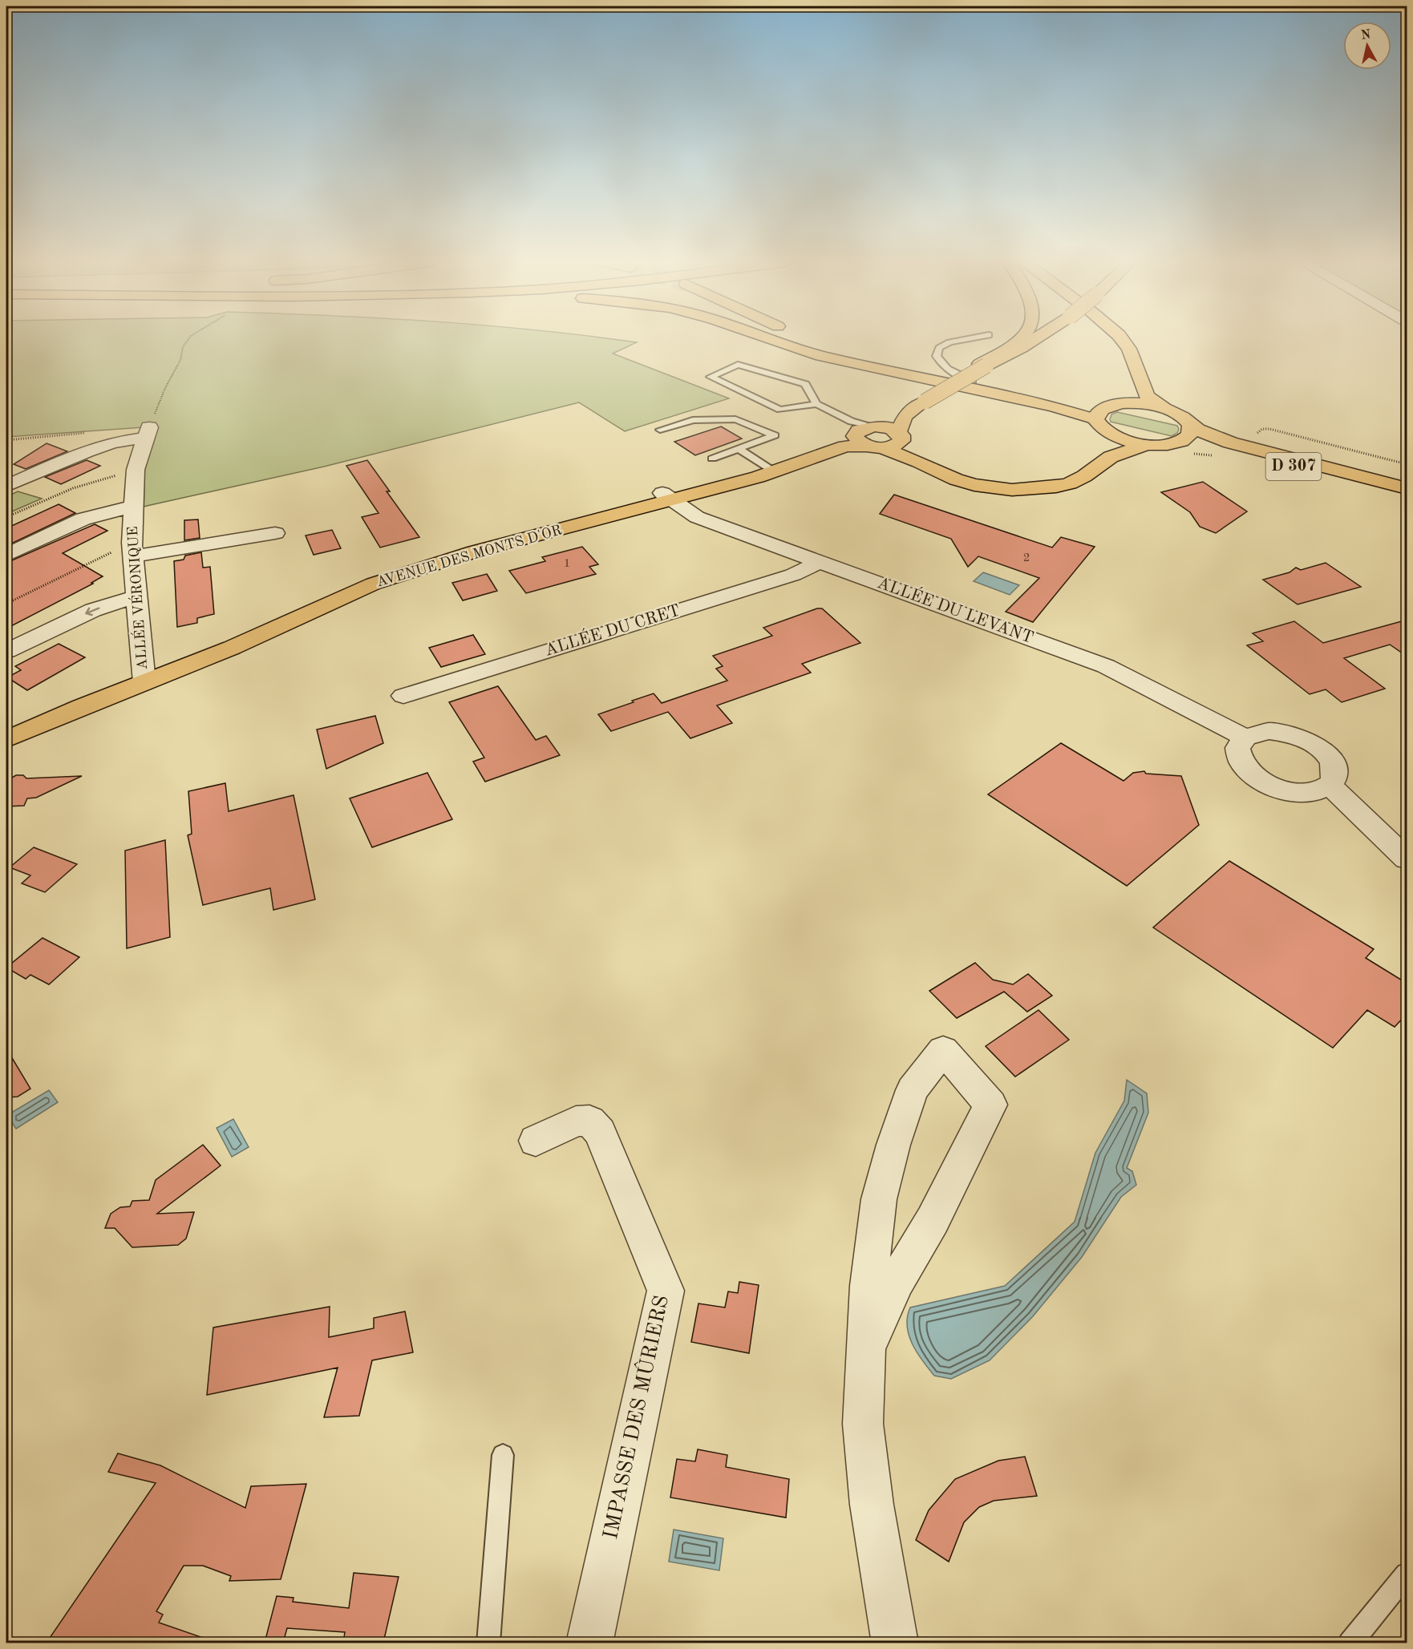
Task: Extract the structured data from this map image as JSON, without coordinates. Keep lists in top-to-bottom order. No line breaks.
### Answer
{"streets":{"main road":["D 307","AVENUE DES MONTS D'OR"],"street":["ALLÉE VÉRONIQUE","ALLÉE DU LEVANT","ALLÉE DU CRET","IMPASSE DES MÛRIERS"]},"crossings":[["AVENUE DES MONTS D'OR","ALLÉE VÉRONIQUE"],["AVENUE DES MONTS D'OR","ALLÉE DU LEVANT"],["ALLÉE DU LEVANT","ALLÉE DU CRET"]],"house_numbers":["2","1"],"north":"top"}
